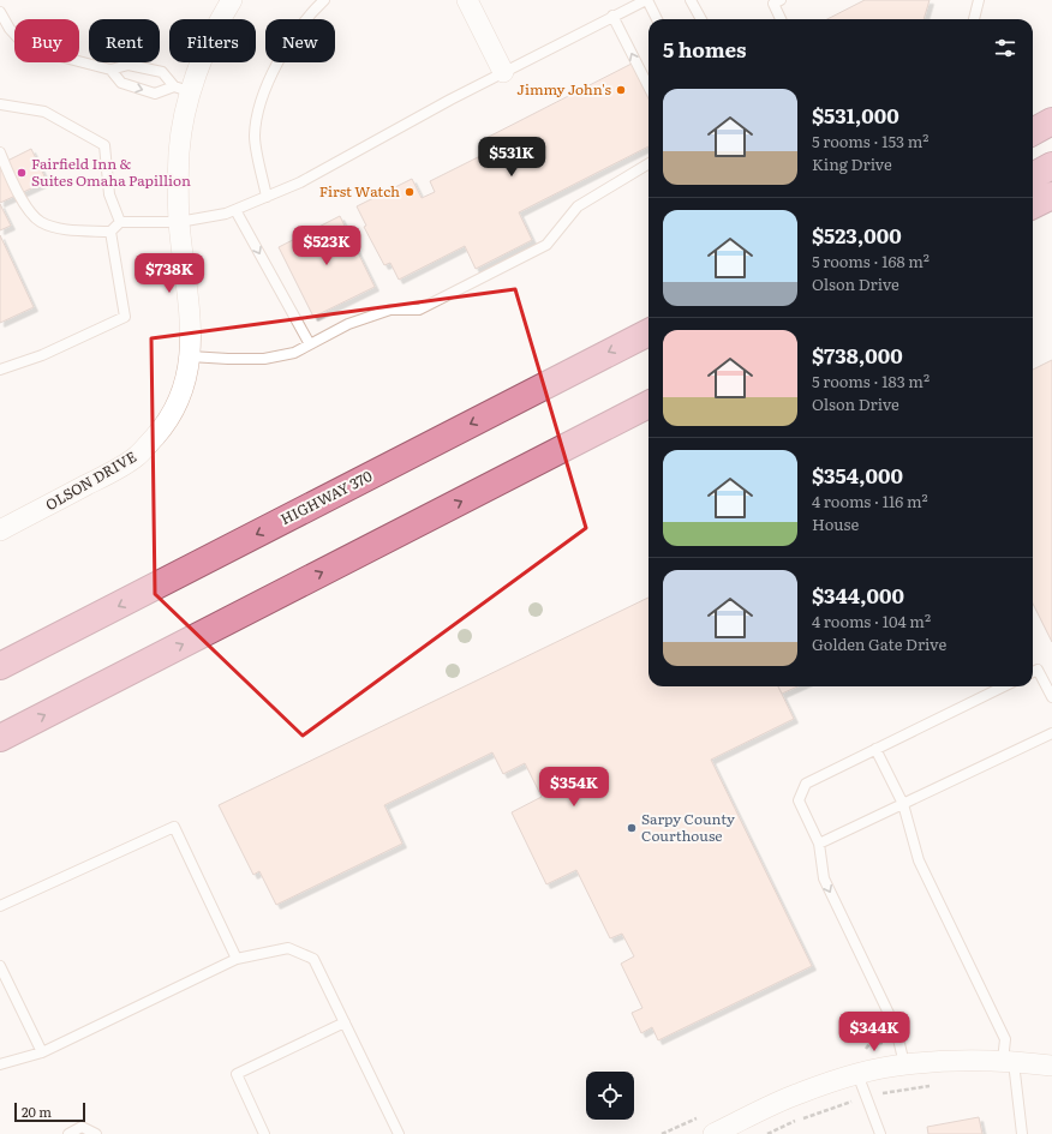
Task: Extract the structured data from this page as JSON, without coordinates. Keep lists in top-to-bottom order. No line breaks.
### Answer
{"streets":{"highway":["HIGHWAY 370"],"street":["OLSON DRIVE"]},"places":["Jimmy John's","Fairfield Inn & Suites Omaha Papillion","First Watch","Sarpy County Courthouse"],"scale_bar":"20 m","page":{"chip":["Buy","Rent","Filters","New"],"heading":"5 homes","list":[{"name":"$531,000","note":"5 rooms · 153 m² · King Drive"},{"name":"$523,000","note":"5 rooms · 168 m² · Olson Drive"},{"name":"$738,000","note":"5 rooms · 183 m² · Olson Drive"},{"name":"$354,000","note":"4 rooms · 116 m² · House"},{"name":"$344,000","note":"4 rooms · 104 m² · Golden Gate Drive"}],"price":["$531K","$523K","$738K","$354K","$344K"],"scale":"20 m"}}
